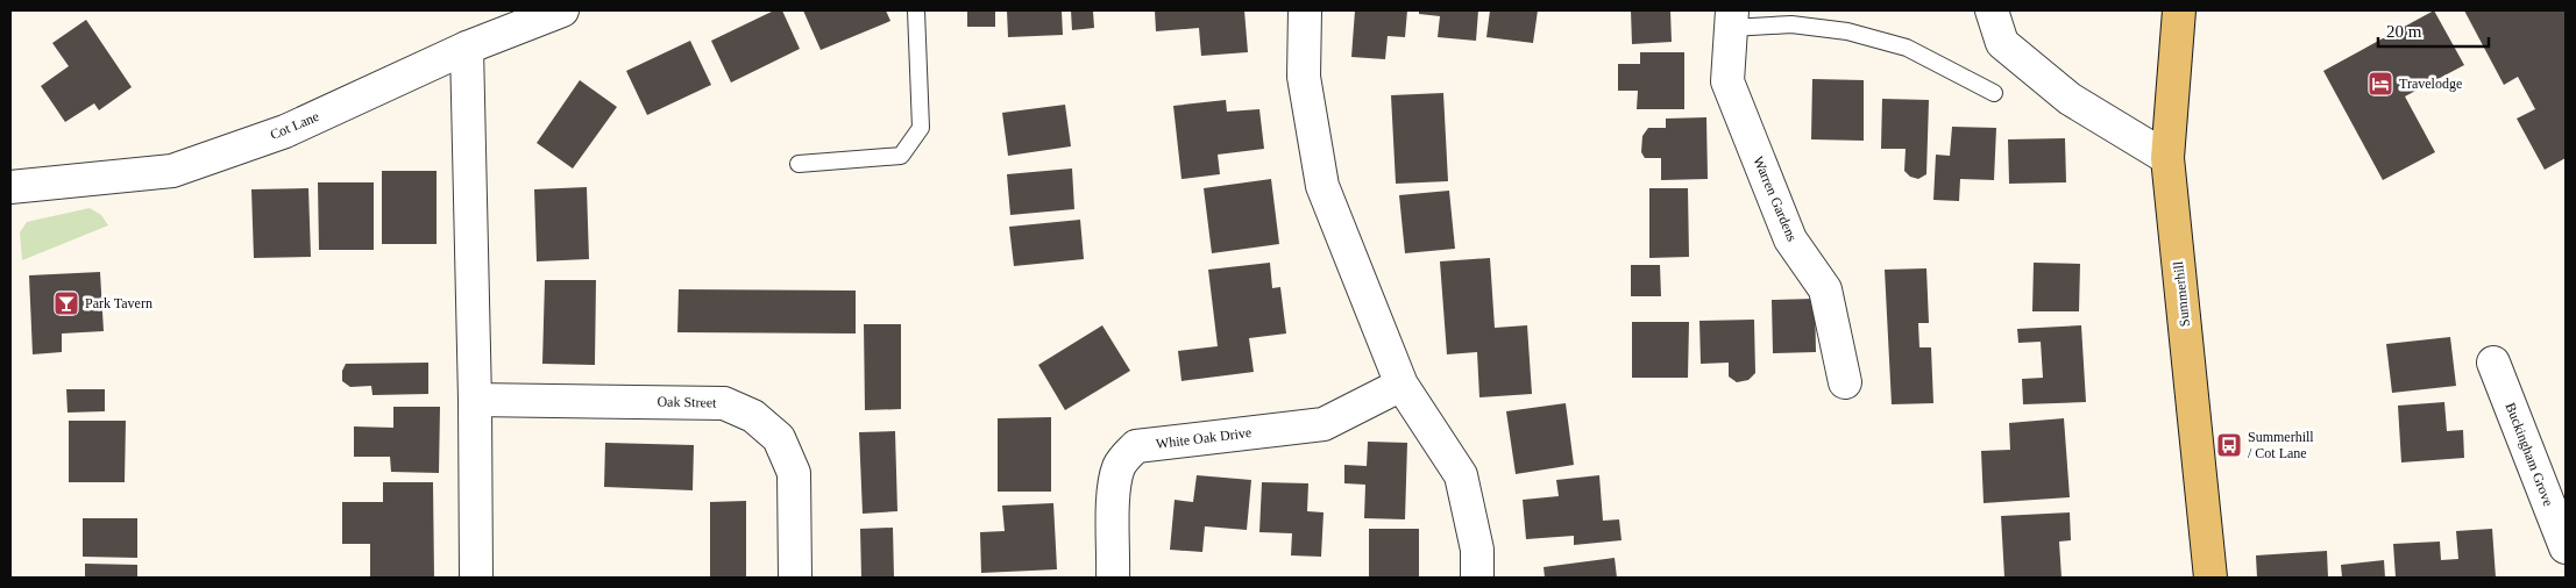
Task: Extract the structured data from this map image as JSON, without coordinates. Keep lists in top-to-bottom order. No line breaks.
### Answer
{"streets":{"main road":["Summerhill"],"street":["Cot Lane","Warren Gardens","Oak Street","White Oak Drive","Buckingham Grove"]},"places":{"hotel":["Travelodge"],"bar":["Park Tavern"],"bus stop":["Summerhill / Cot Lane"]},"scale_bar":"20 m"}
